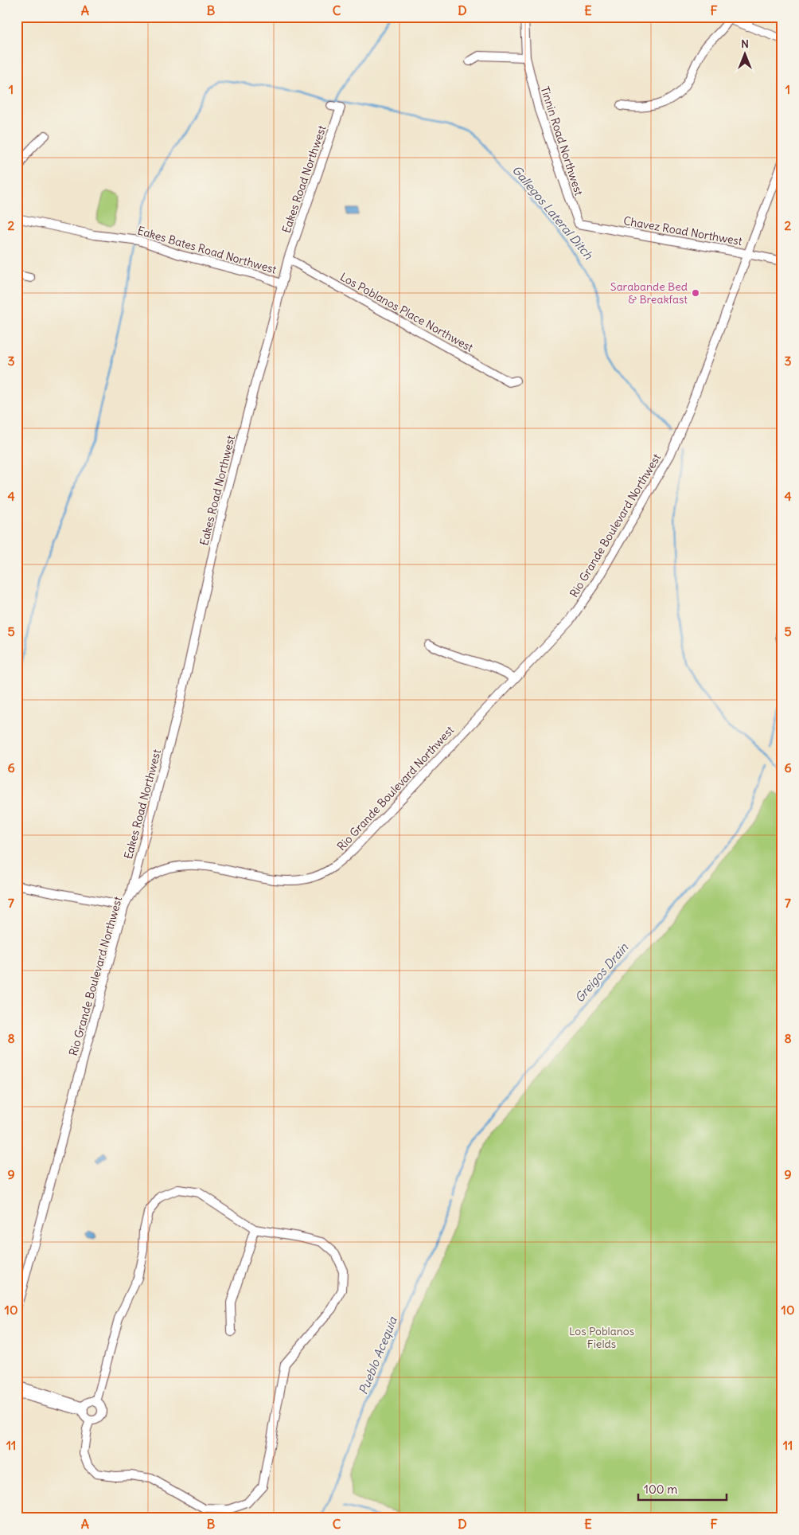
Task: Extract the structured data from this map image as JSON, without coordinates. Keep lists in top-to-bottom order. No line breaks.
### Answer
{"streets":{"street":["Tinnin Road Northwest","Eakes Road Northwest","Chavez Road Northwest","Eakes Bates Road Northwest","Los Poblanos Place Northwest","Rio Grande Boulevard Northwest"]},"crossings":[["Tinnin Road Northwest","Chavez Road Northwest"],["Eakes Road Northwest","Eakes Bates Road Northwest"],["Eakes Road Northwest","Los Poblanos Place Northwest"],["Eakes Road Northwest","Rio Grande Boulevard Northwest"],["Chavez Road Northwest","Rio Grande Boulevard Northwest"]],"water":["Gallegos Lateral Ditch","Greigos Drain","Pueblo Acequia"],"parks":["Los Poblanos Fields"],"places":["Sarabande Bed & Breakfast"],"scale_bar":"100 m","north":"top","grid":{"columns":["A","B","C","D","E","F"],"rows":["1","2","3","4","5","6","7","8","9","10","11"]}}
